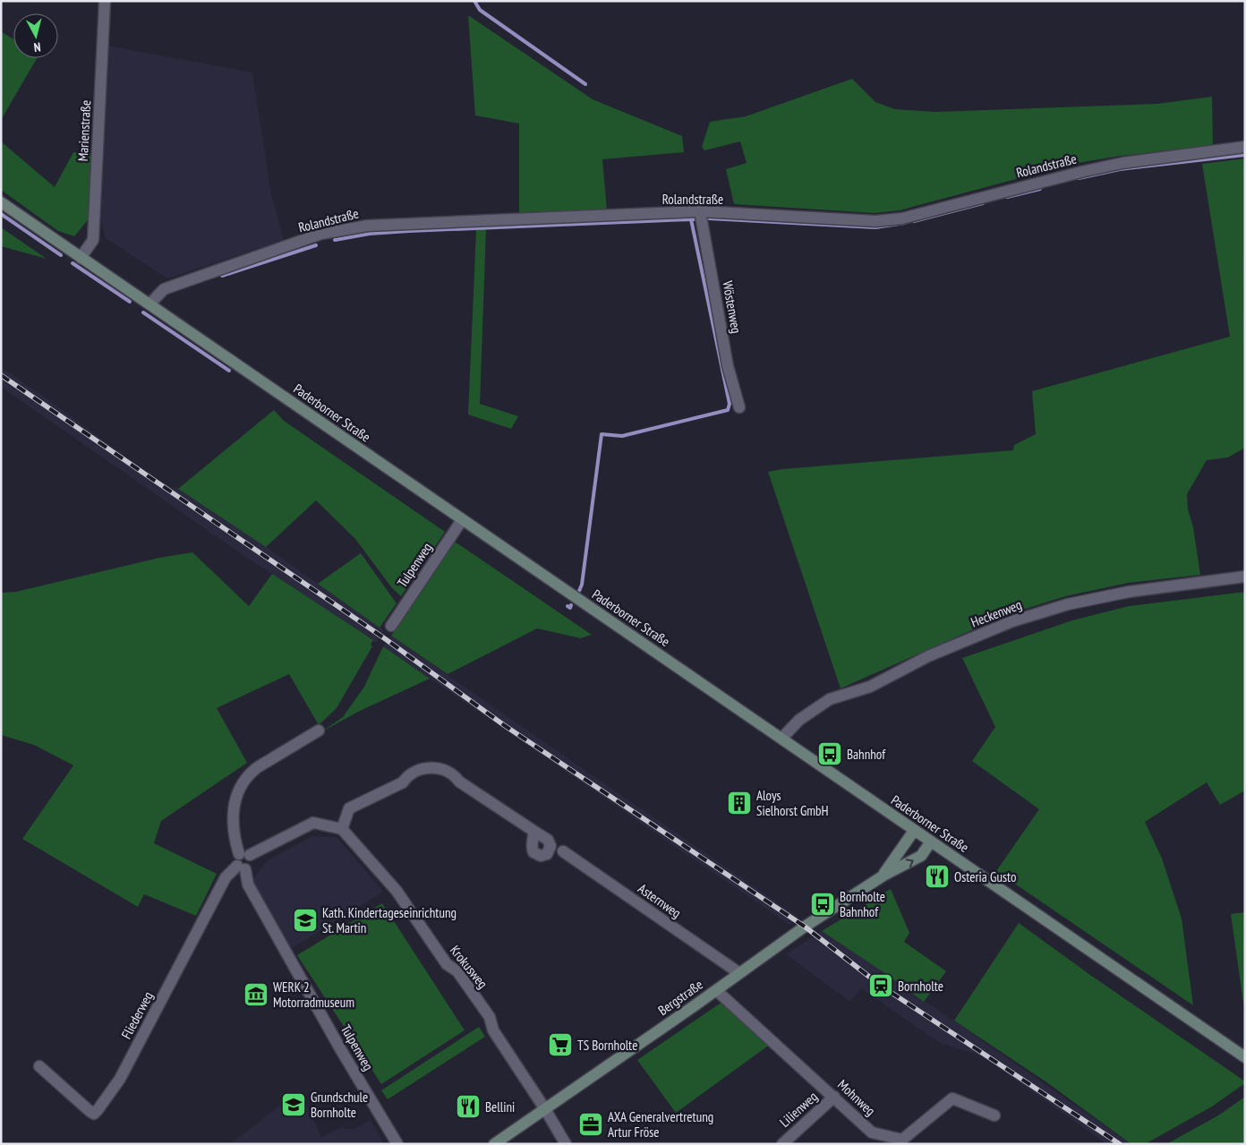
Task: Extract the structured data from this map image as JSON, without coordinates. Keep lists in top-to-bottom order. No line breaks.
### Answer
{"streets":{"main road":["Paderborner Straße","Bergstraße"],"street":["Marienstraße","Rolandstraße","Wöstenweg","Tulpenweg","Heckenweg","Asternweg","Krokusweg","Fliederweg","Mohnweg","Lilienweg"]},"crossings":[["Marienstraße","Paderborner Straße"],["Rolandstraße","Wöstenweg"],["Rolandstraße","Paderborner Straße"],["Paderborner Straße","Tulpenweg"],["Paderborner Straße","Heckenweg"],["Paderborner Straße","Bergstraße"],["Tulpenweg","Fliederweg"],["Asternweg","Bergstraße"],["Krokusweg","Bergstraße"],["Bergstraße","Mohnweg"],["Mohnweg","Lilienweg"]],"places":{"bus stop":["Bahnhof","Bornholte Bahnhof"],"building":["Aloys Sielhorst GmbH"],"restaurant":["Osteria Gusto","Bellini"],"school or university":["Kath. Kindertageseinrichtung St. Martin","Grundschule Bornholte"],"station":["Bornholte"],"museum":["WERK 2 Motorradmuseum"],"supermarket":["TS Bornholte"],"office":["AXA Generalvertretung Artur Fröse"]},"north":"bottom"}
